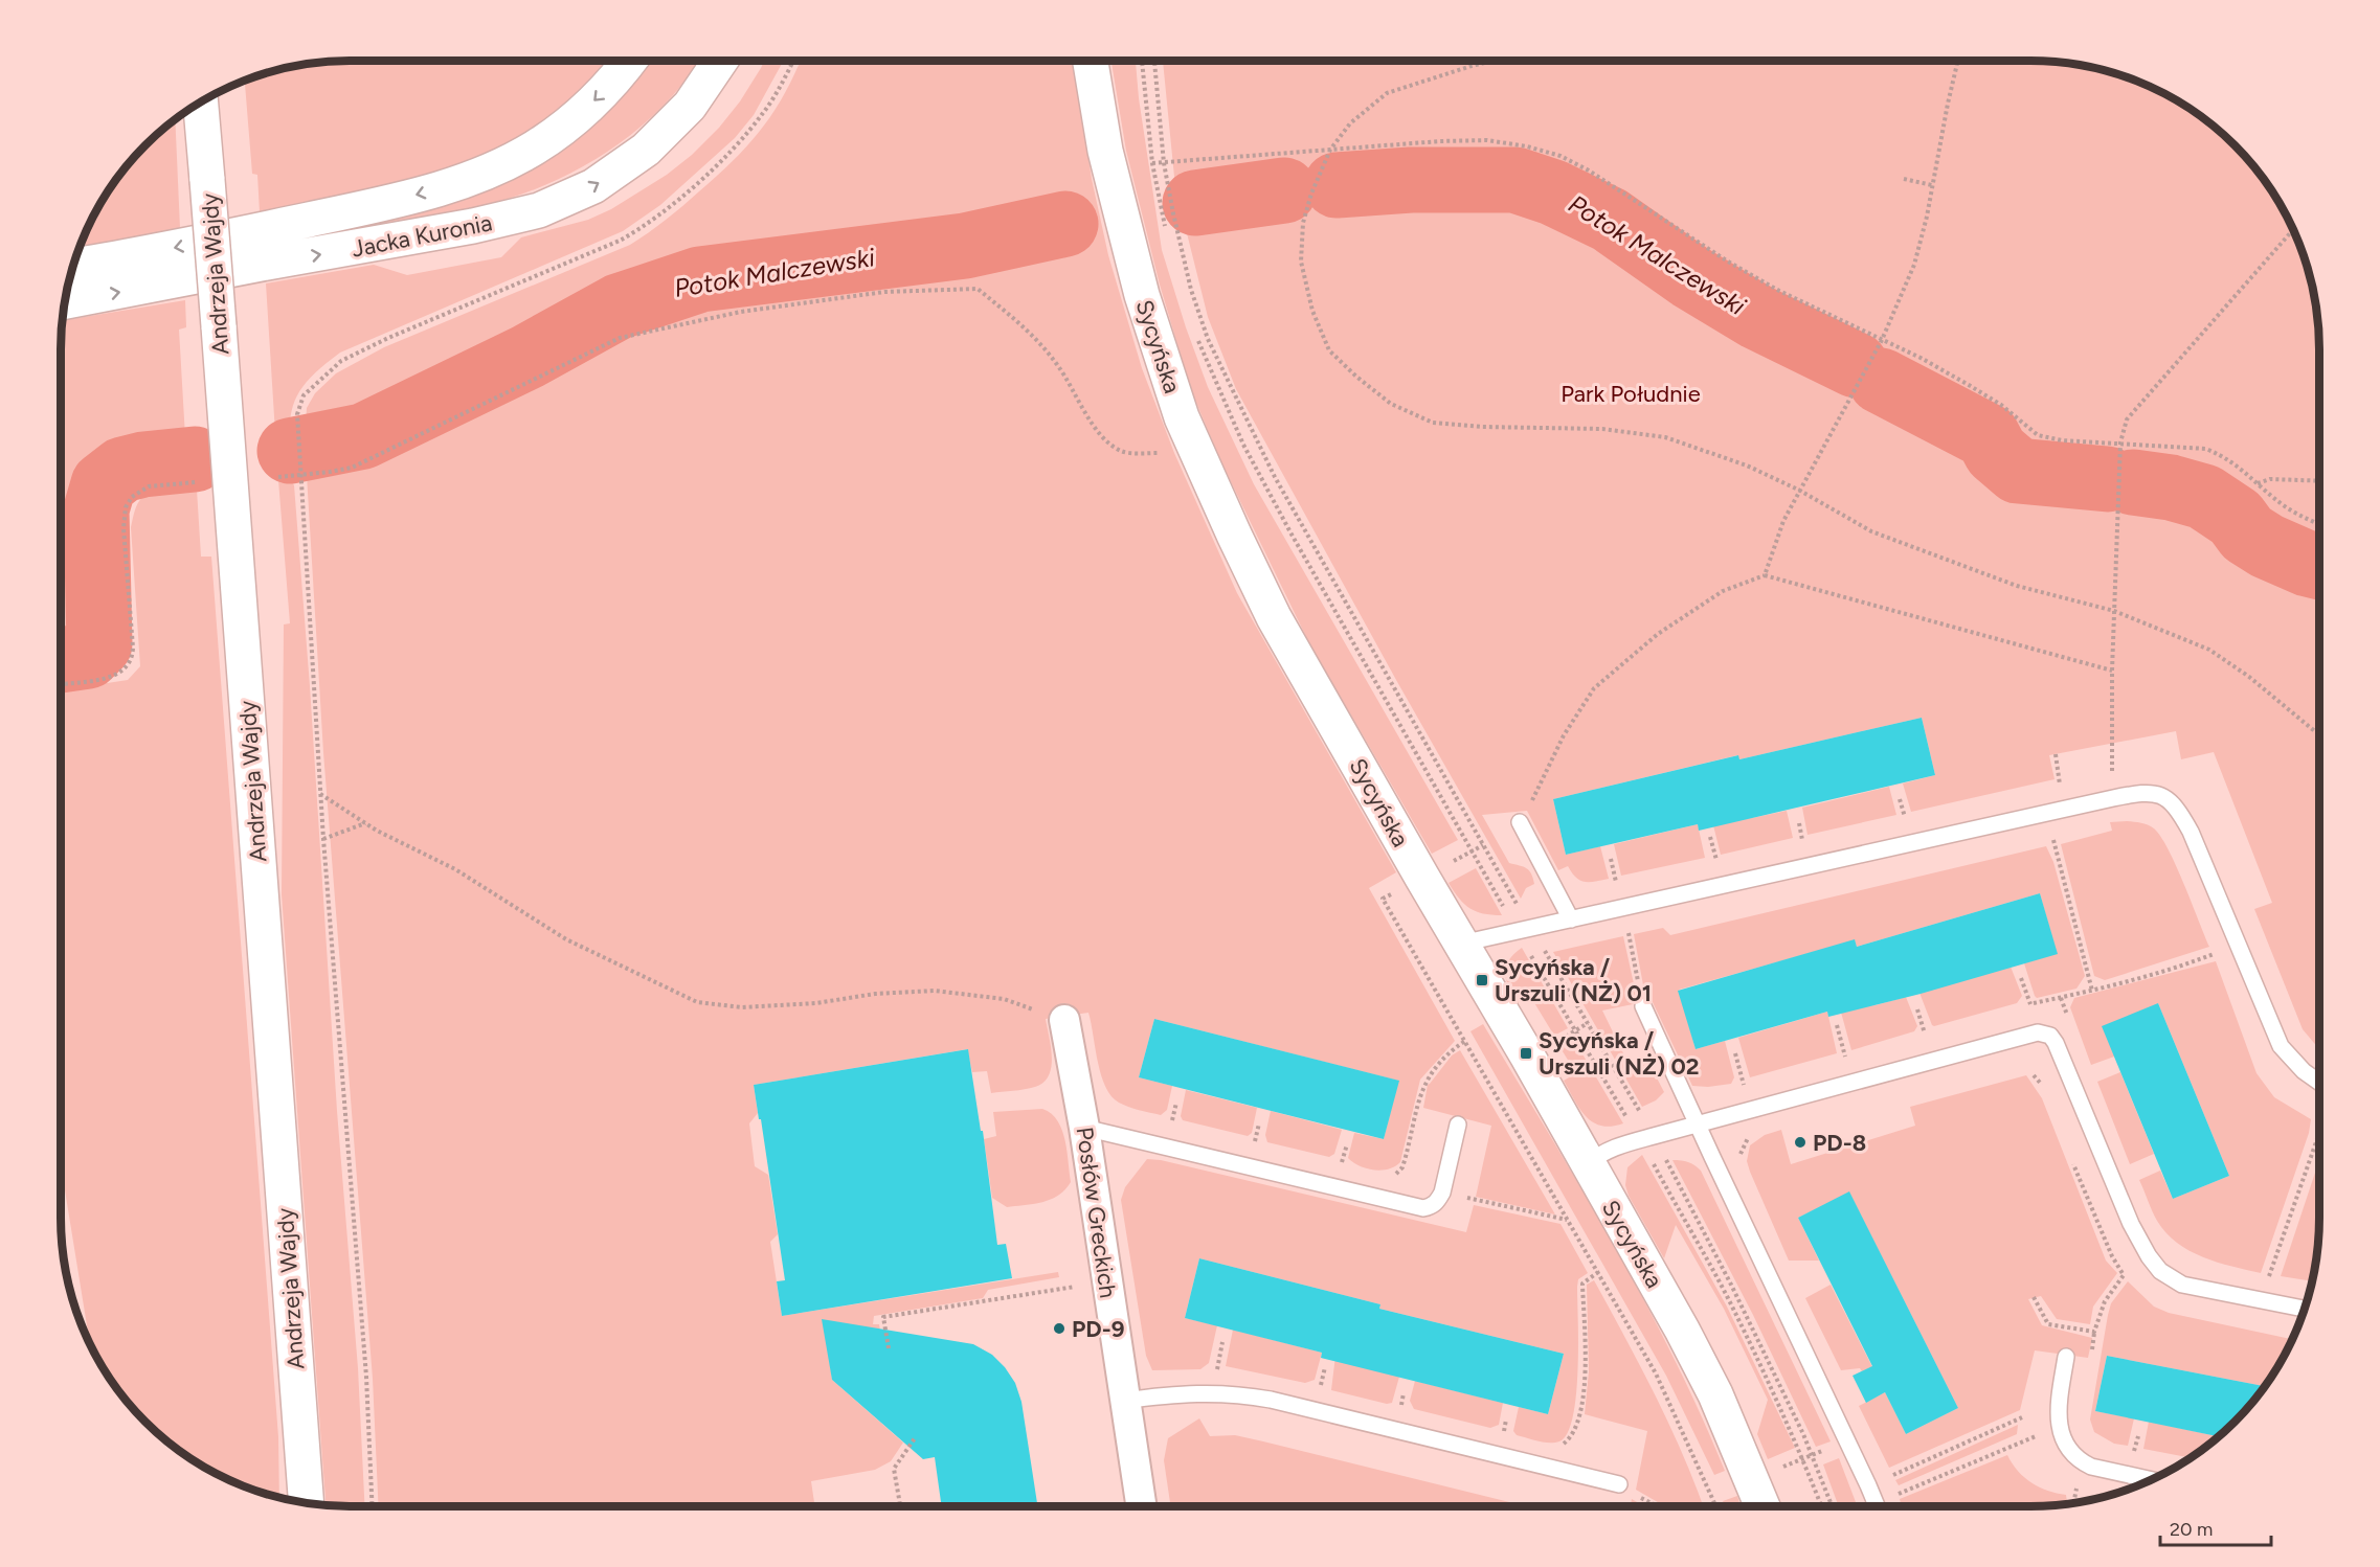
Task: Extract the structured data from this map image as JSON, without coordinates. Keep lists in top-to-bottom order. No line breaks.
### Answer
{"streets":{"main road":["Jacka Kuronia","Andrzeja Wajdy","Sycyńska"],"street":["Posłów Greckich"]},"water":["Potok Malczewski"],"parks":["Park Południe"],"places":{"transit":["Sycyńska / Urszuli (NŻ) 01","Sycyńska / Urszuli (NŻ) 02"],"other":["PD-8","PD-9"]},"scale_bar":"20 m"}
